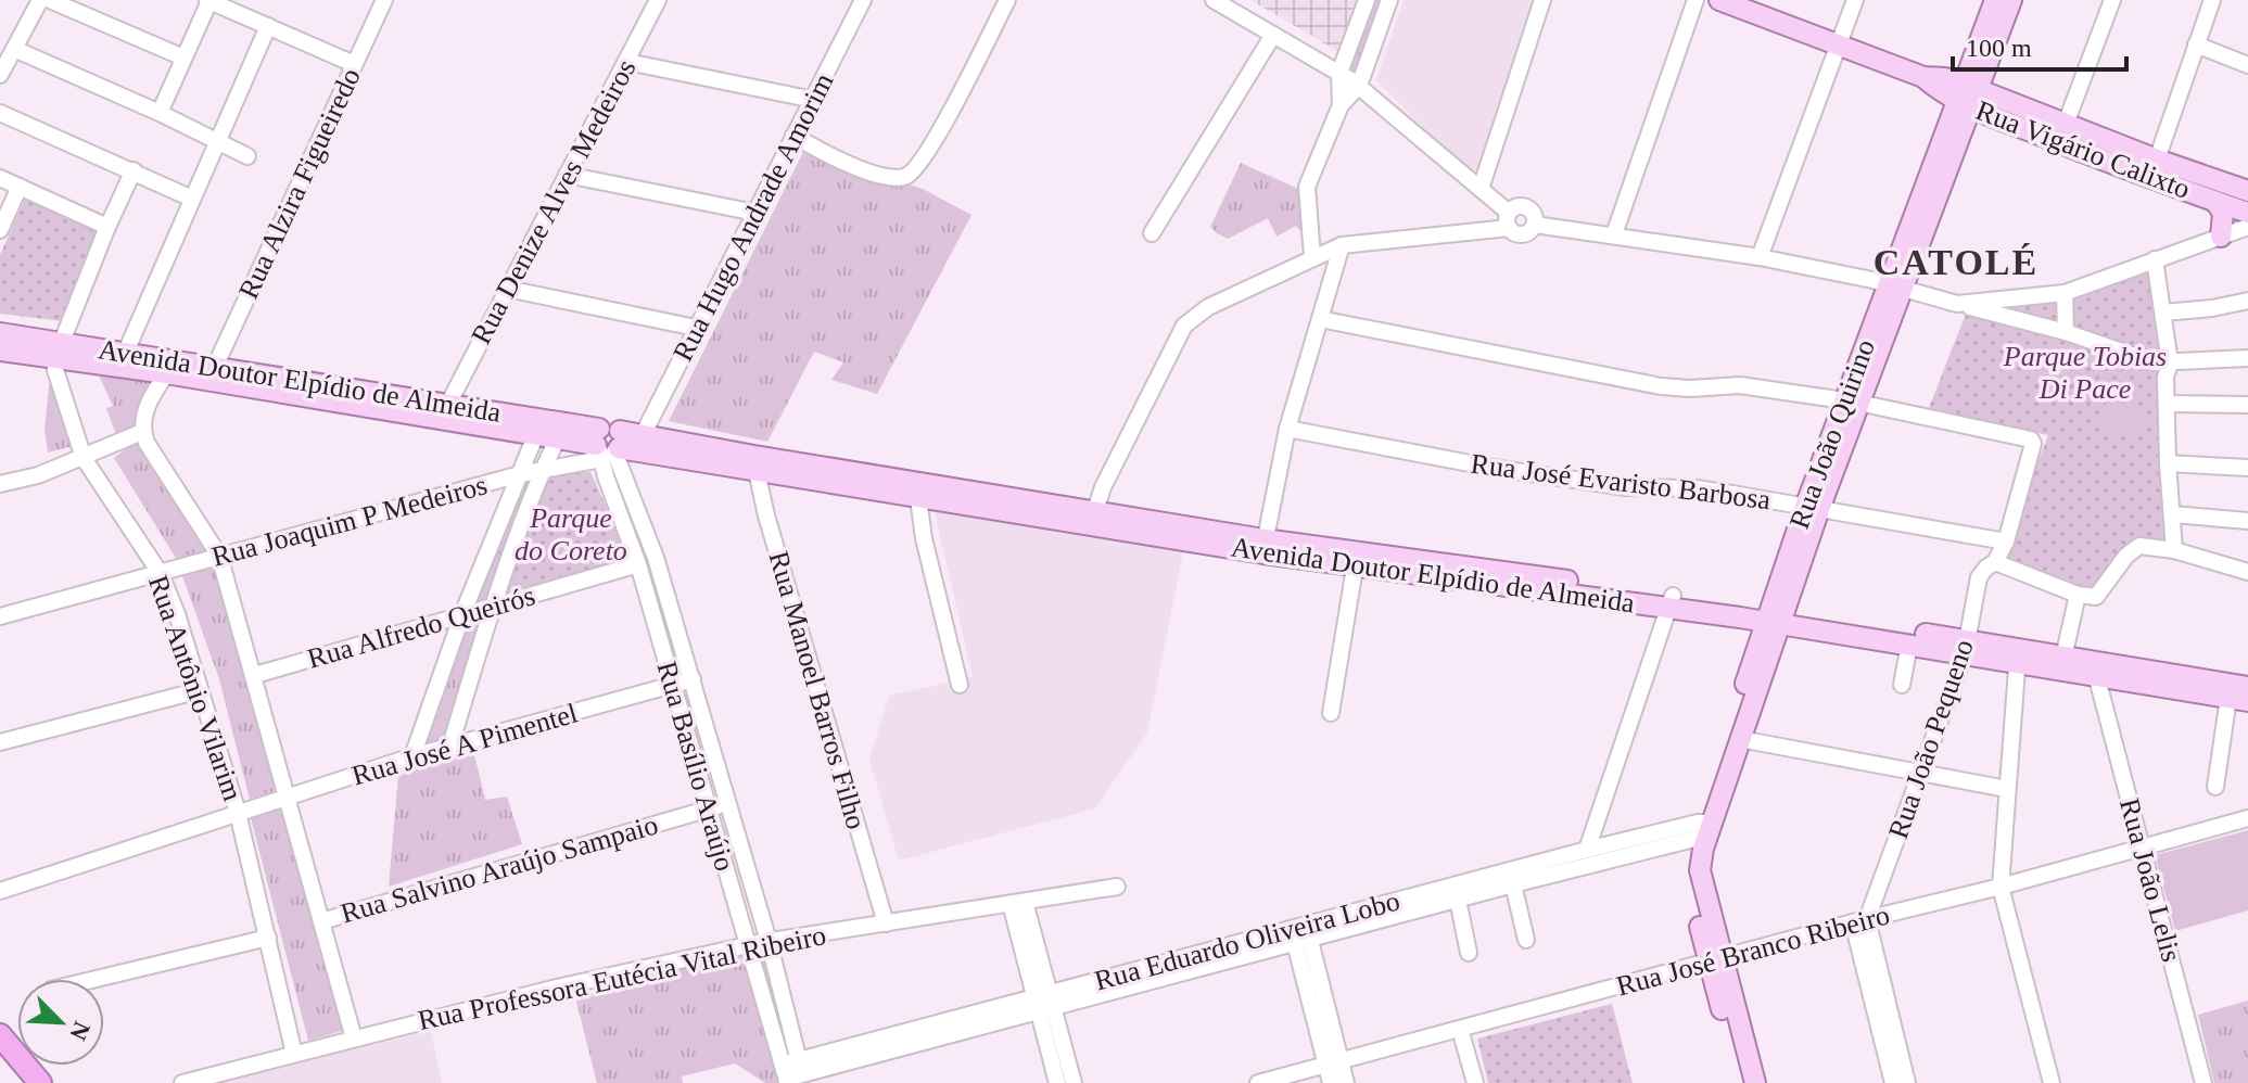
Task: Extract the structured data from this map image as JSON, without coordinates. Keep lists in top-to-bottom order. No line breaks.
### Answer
{"streets":{"main road":["Rua Vigário Calixto","Avenida Doutor Elpídio de Almeida","Rua João Quirino"],"street":["Rua Alzira Figueiredo","Rua Denize Alves Medeiros","Rua Hugo Andrade Amorim","Rua José Evaristo Barbosa","Rua Joaquim P Medeiros","Rua Alfredo Queirós","Rua Antônio Vilarim","Rua Manoel Barros Filho","Rua João Pequeno","Rua José A Pimentel","Rua Basílio Araújo","Rua Salvino Araújo Sampaio","Rua João Lelis","Rua Eduardo Oliveira Lobo","Rua José Branco Ribeiro","Rua Professora Eutécia Vital Ribeiro"]},"crossings":[["Rua Vigário Calixto","Rua João Quirino"],["Rua Alzira Figueiredo","Avenida Doutor Elpídio de Almeida"],["Rua Denize Alves Medeiros","Avenida Doutor Elpídio de Almeida"],["Rua Hugo Andrade Amorim","Avenida Doutor Elpídio de Almeida"],["Avenida Doutor Elpídio de Almeida","Rua João Quirino"],["Avenida Doutor Elpídio de Almeida","Rua Joaquim P Medeiros"],["Avenida Doutor Elpídio de Almeida","Rua Antônio Vilarim"],["Avenida Doutor Elpídio de Almeida","Rua Manoel Barros Filho"],["Avenida Doutor Elpídio de Almeida","Rua João Pequeno"],["Avenida Doutor Elpídio de Almeida","Rua Basílio Araújo"],["Avenida Doutor Elpídio de Almeida","Rua João Lelis"],["Rua João Quirino","Rua José Evaristo Barbosa"],["Rua João Quirino","Rua João Pequeno"],["Rua João Quirino","Rua Eduardo Oliveira Lobo"],["Rua João Quirino","Rua José Branco Ribeiro"],["Rua José Evaristo Barbosa","Rua João Pequeno"],["Rua Joaquim P Medeiros","Rua Antônio Vilarim"],["Rua Joaquim P Medeiros","Rua Basílio Araújo"],["Rua Alfredo Queirós","Rua Antônio Vilarim"],["Rua Alfredo Queirós","Rua Basílio Araújo"],["Rua Antônio Vilarim","Rua José A Pimentel"],["Rua Antônio Vilarim","Rua Salvino Araújo Sampaio"],["Rua Antônio Vilarim","Rua Professora Eutécia Vital Ribeiro"],["Rua Manoel Barros Filho","Rua Professora Eutécia Vital Ribeiro"],["Rua João Pequeno","Rua José Branco Ribeiro"],["Rua José A Pimentel","Rua Basílio Araújo"],["Rua Basílio Araújo","Rua Salvino Araújo Sampaio"],["Rua Basílio Araújo","Rua Eduardo Oliveira Lobo"],["Rua Basílio Araújo","Rua Professora Eutécia Vital Ribeiro"],["Rua João Lelis","Rua José Branco Ribeiro"]],"districts":["CATOLÉ"],"parks":["Parque Tobias Di Pace","Parque do Coreto"],"scale_bar":"100 m","north":"bottom right"}
